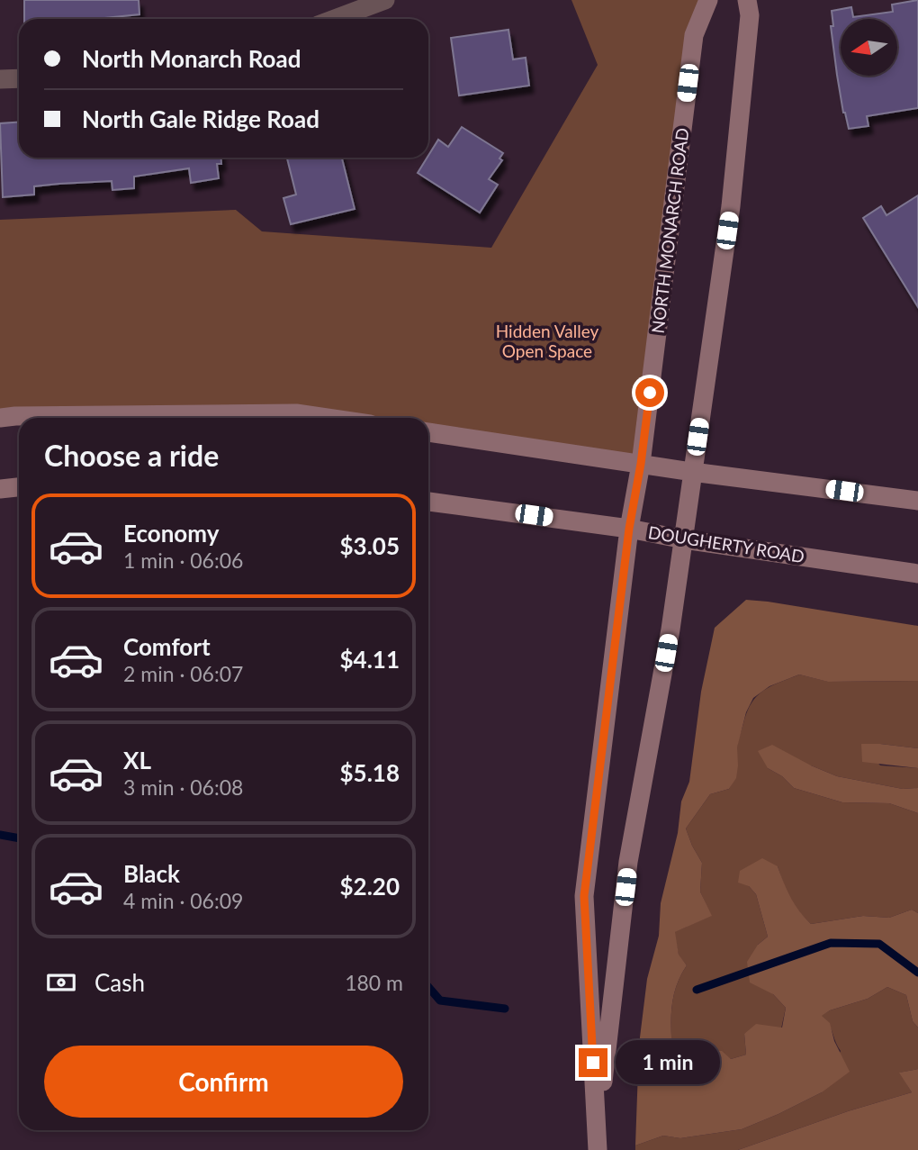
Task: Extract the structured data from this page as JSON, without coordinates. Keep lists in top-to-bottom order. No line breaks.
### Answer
{"streets":{"street":["NORTH MONARCH ROAD","DOUGHERTY ROAD"]},"crossings":[["NORTH MONARCH ROAD","DOUGHERTY ROAD"]],"parks":["Hidden Valley Open Space"],"north":"left","page":{"banner":["North Monarch Road","North Gale Ridge Road"],"heading":"Choose a ride","list":[{"name":"Economy","note":"1 min · 06:06","value":"$3.05"},{"name":"Comfort","note":"2 min · 06:07","value":"$4.11"},{"name":"XL","note":"3 min · 06:08","value":"$5.18"},{"name":"Black","note":"4 min · 06:09","value":"$2.20"}],"pay":["Cash","180 m"],"buttons":"Confirm","bubble":"1 min"}}
